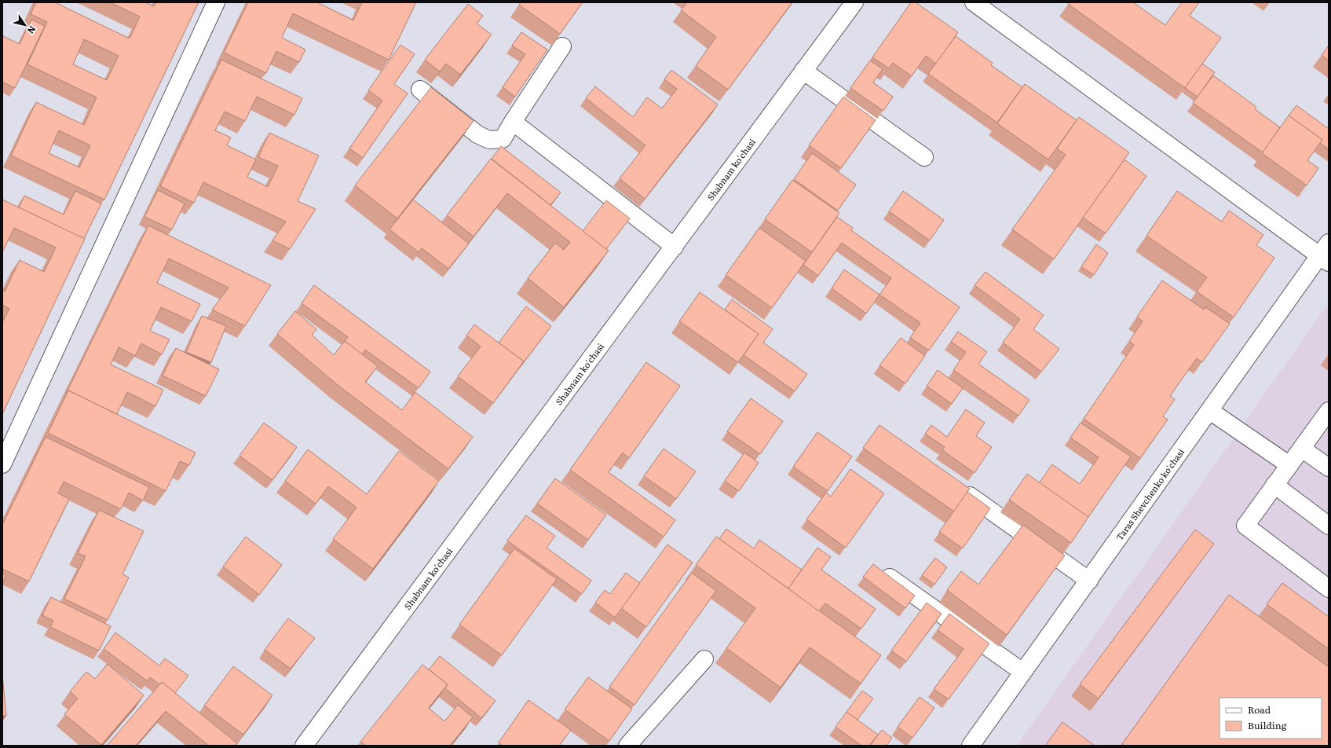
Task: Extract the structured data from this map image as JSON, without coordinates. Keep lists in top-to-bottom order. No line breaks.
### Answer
{"streets":{"street":["Shabnam ko'chasi","Taras Shevchenko ko'chasi"]},"legend":["Road","Building"],"north":"bottom right"}
